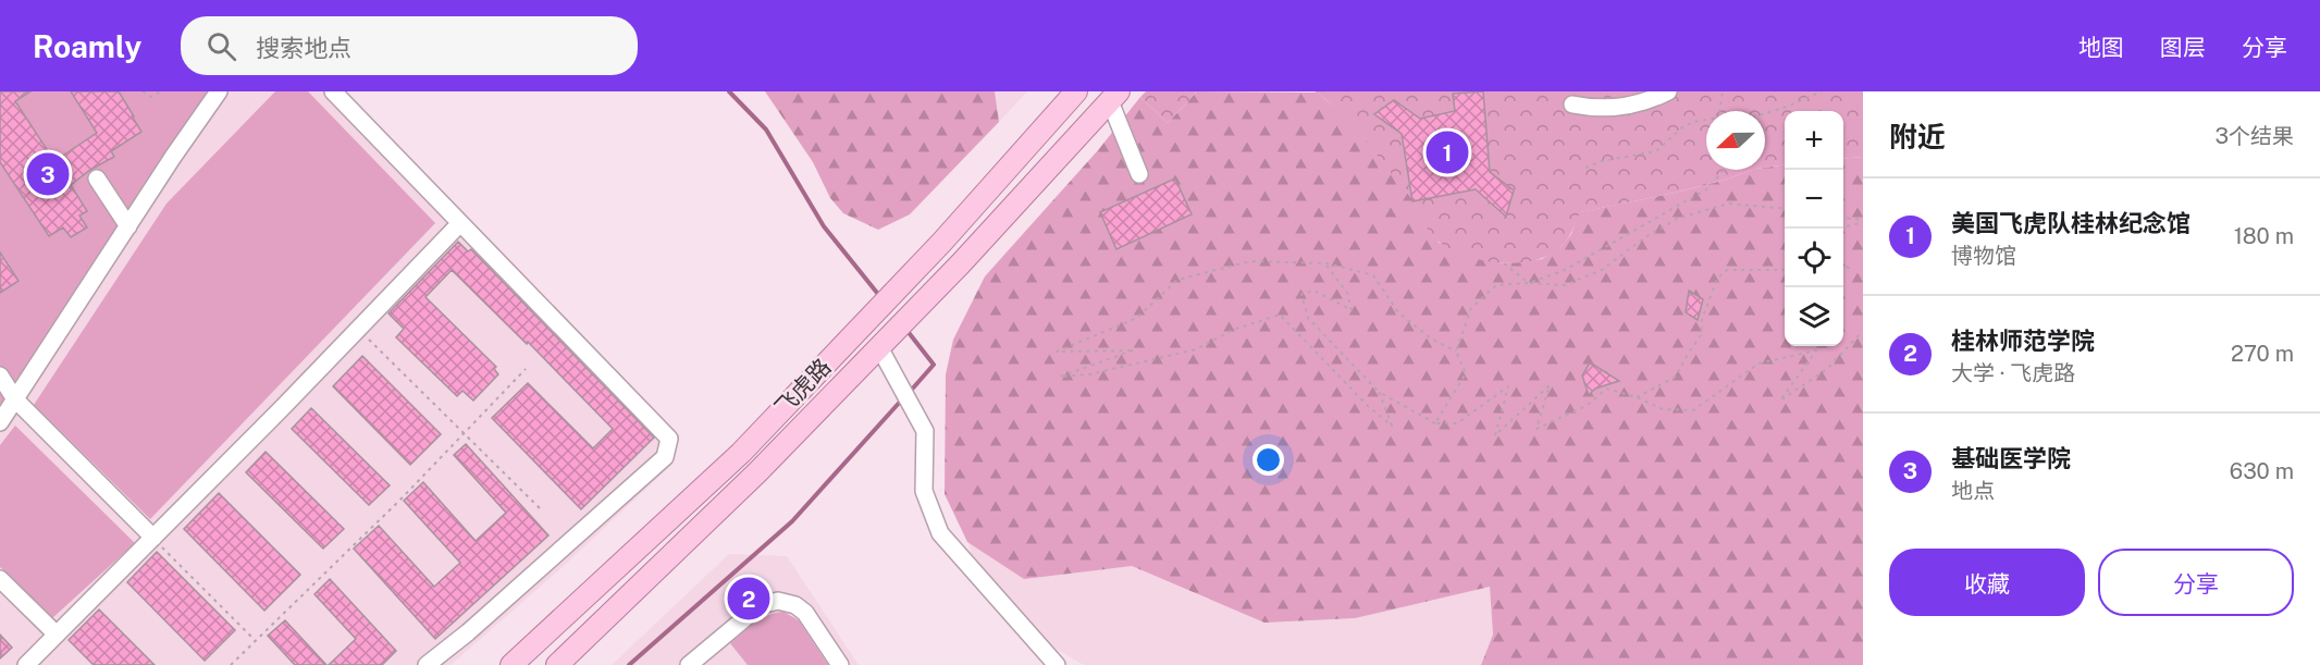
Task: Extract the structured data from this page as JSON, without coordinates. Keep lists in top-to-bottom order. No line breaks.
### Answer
{"streets":{"main road":["飞虎路"]},"north":"left","page":{"header":"Roamly","search":"搜索地点","nav":["地图","图层","分享"],"heading":["附近","3个结果"],"map_buttons":["+","−"],"pins":["1","3","2"],"list":[{"mark":"1","name":"美国飞虎队桂林纪念馆","note":"博物馆","value":"180 m"},{"mark":"2","name":"桂林师范学院","note":"大学 · 飞虎路","value":"270 m"},{"mark":"3","name":"基础医学院","note":"地点","value":"630 m"}],"buttons":["收藏","分享"]}}
